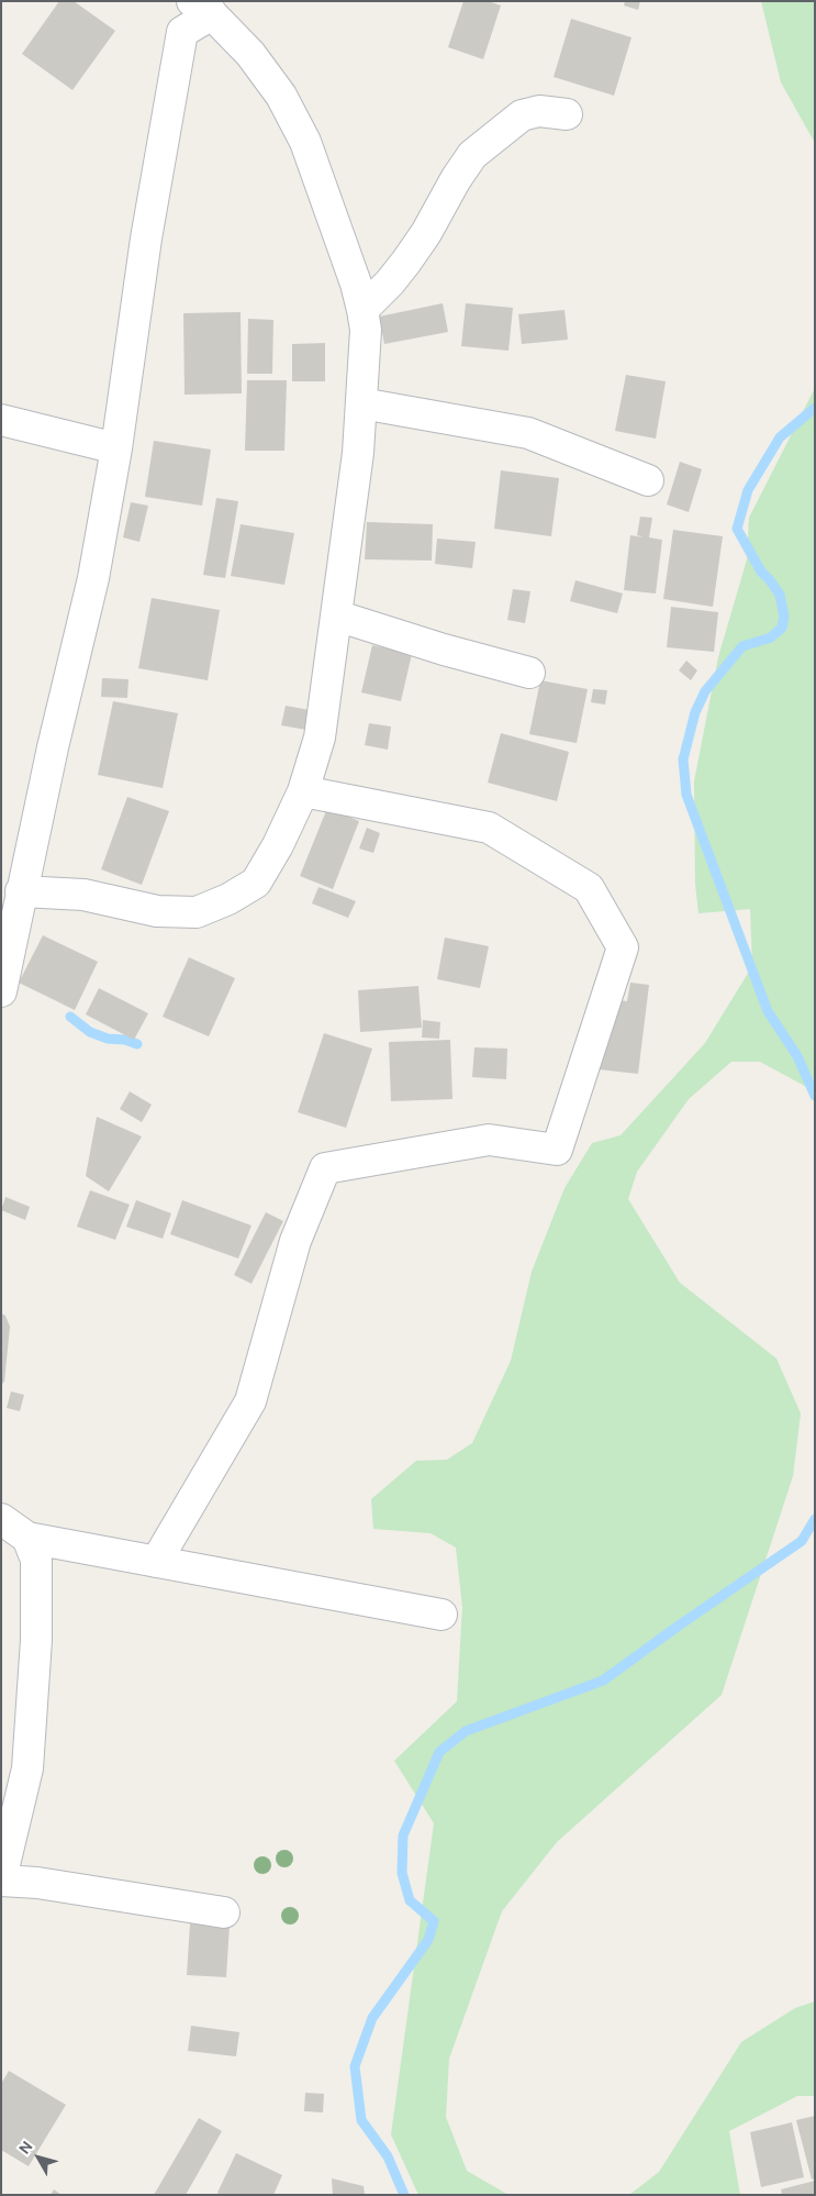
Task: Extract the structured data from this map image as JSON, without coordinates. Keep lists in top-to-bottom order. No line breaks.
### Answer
{"north":"top left"}
